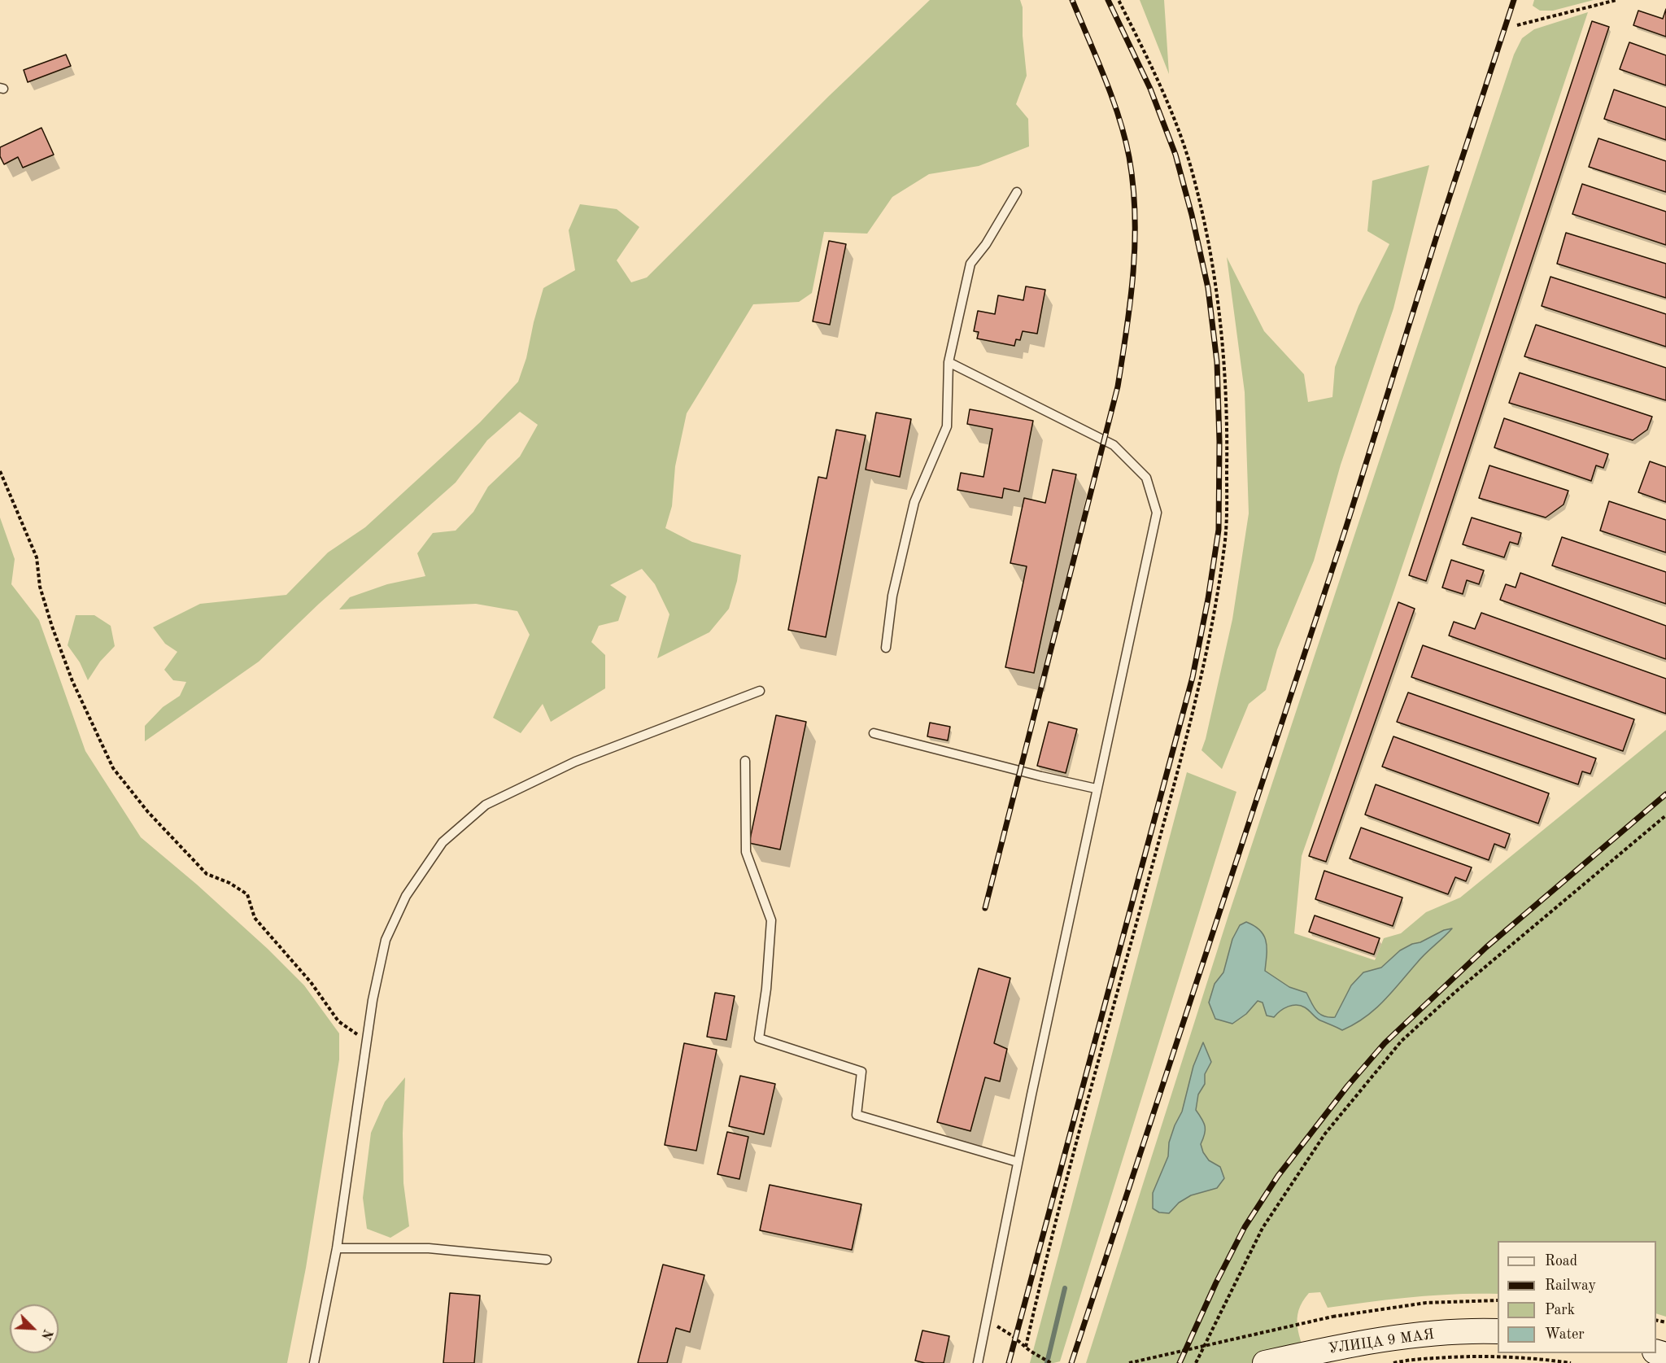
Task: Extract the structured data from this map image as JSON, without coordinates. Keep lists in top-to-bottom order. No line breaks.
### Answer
{"streets":{"main road":["УЛИЦА 9 МАЯ"]},"legend":["Road","Railway","Park","Water"],"north":"bottom right"}
